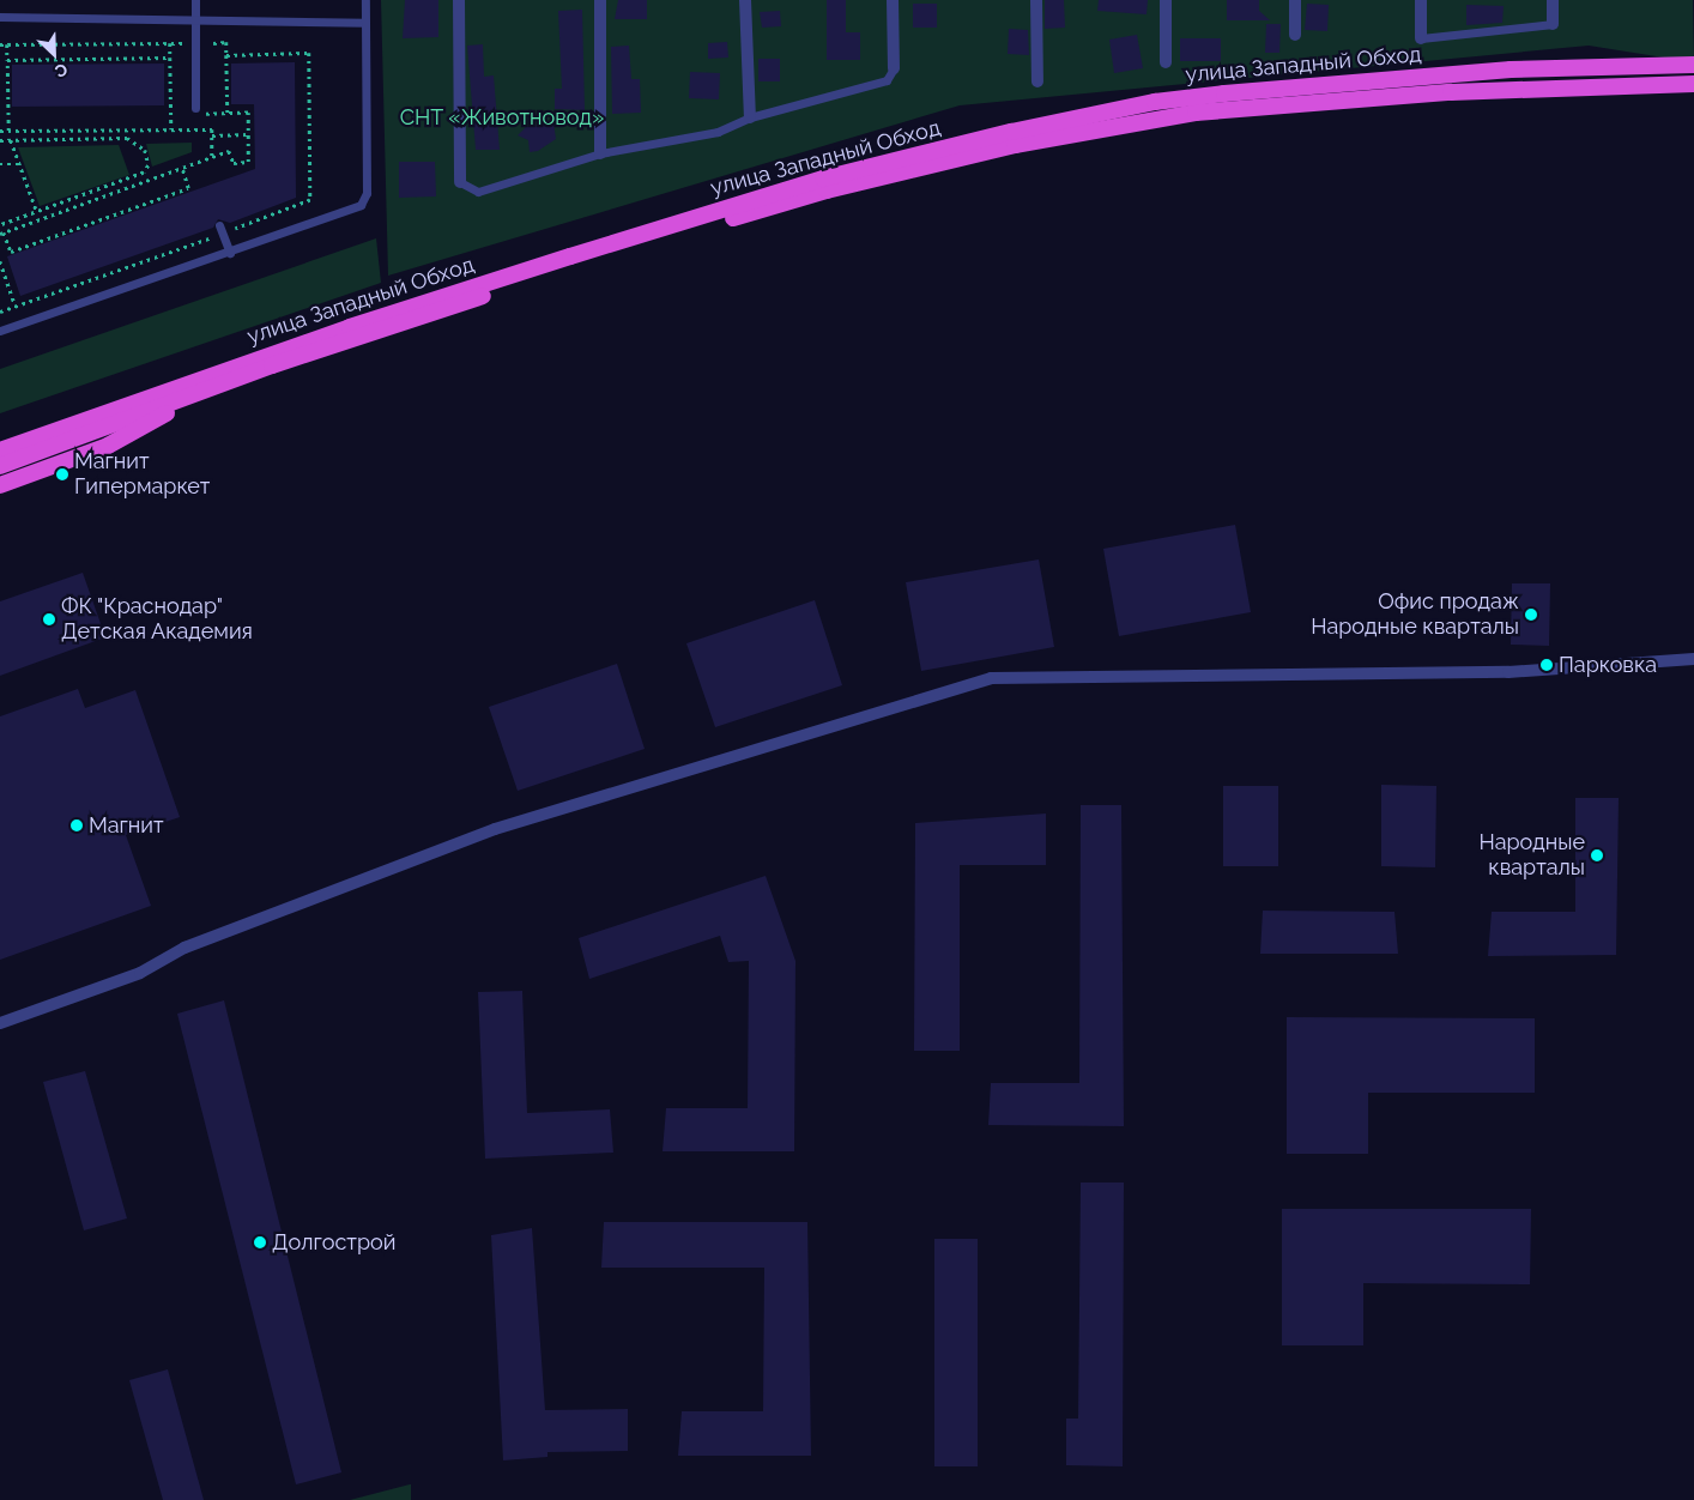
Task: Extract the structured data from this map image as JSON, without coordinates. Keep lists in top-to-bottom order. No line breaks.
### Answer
{"streets":{"highway":["улица Западный Обход"]},"parks":["СНТ «Животновод»"],"places":["Магнит Гипермаркет","Офис продаж Народные кварталы","ФК \"Краснодар\" Детская Академия","Парковка","Магнит","Народные кварталы","Долгострой"],"north":"bottom right"}
